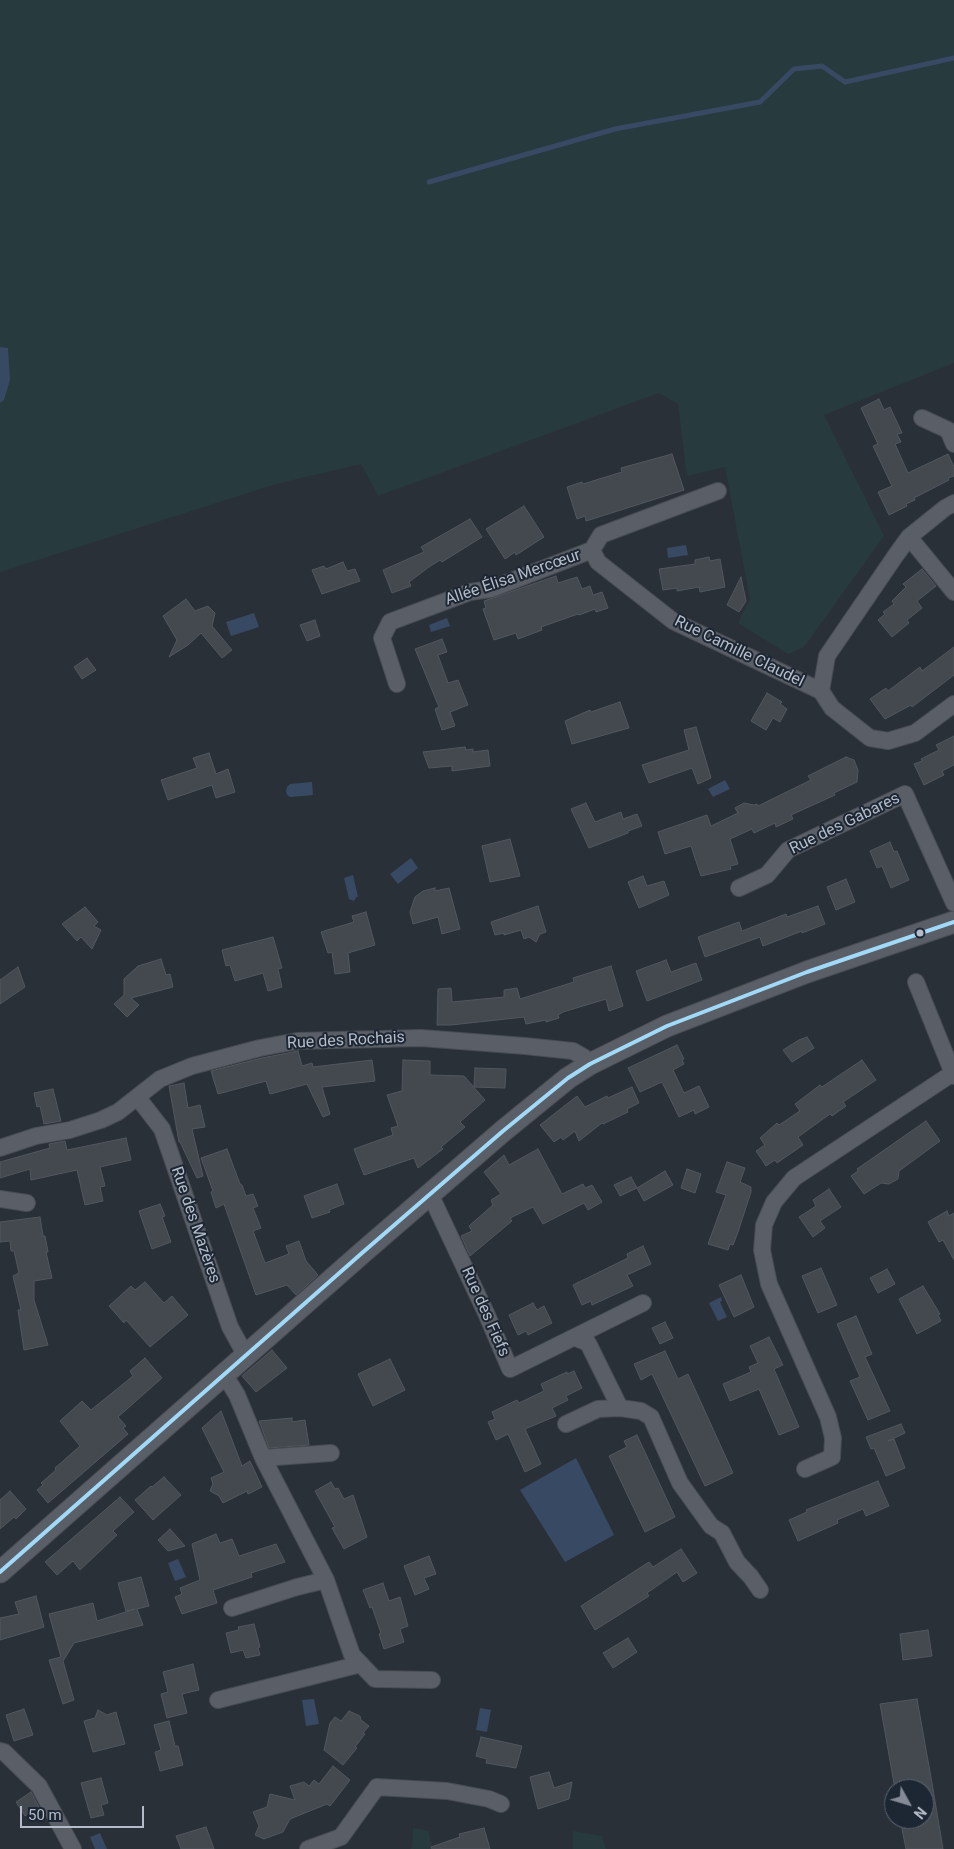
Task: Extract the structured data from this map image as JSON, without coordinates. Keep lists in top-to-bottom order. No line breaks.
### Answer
{"streets":{"street":["Allée Élisa Mercœur","Rue Camille Claudel","Rue des Gabares","Rue des Rochais","Rue des Mazères","Rue des Fiefs"]},"crossings":[["Allée Élisa Mercœur","Rue Camille Claudel"],["Rue des Rochais","Rue des Mazères"]],"scale_bar":"50 m","north":"bottom right"}
